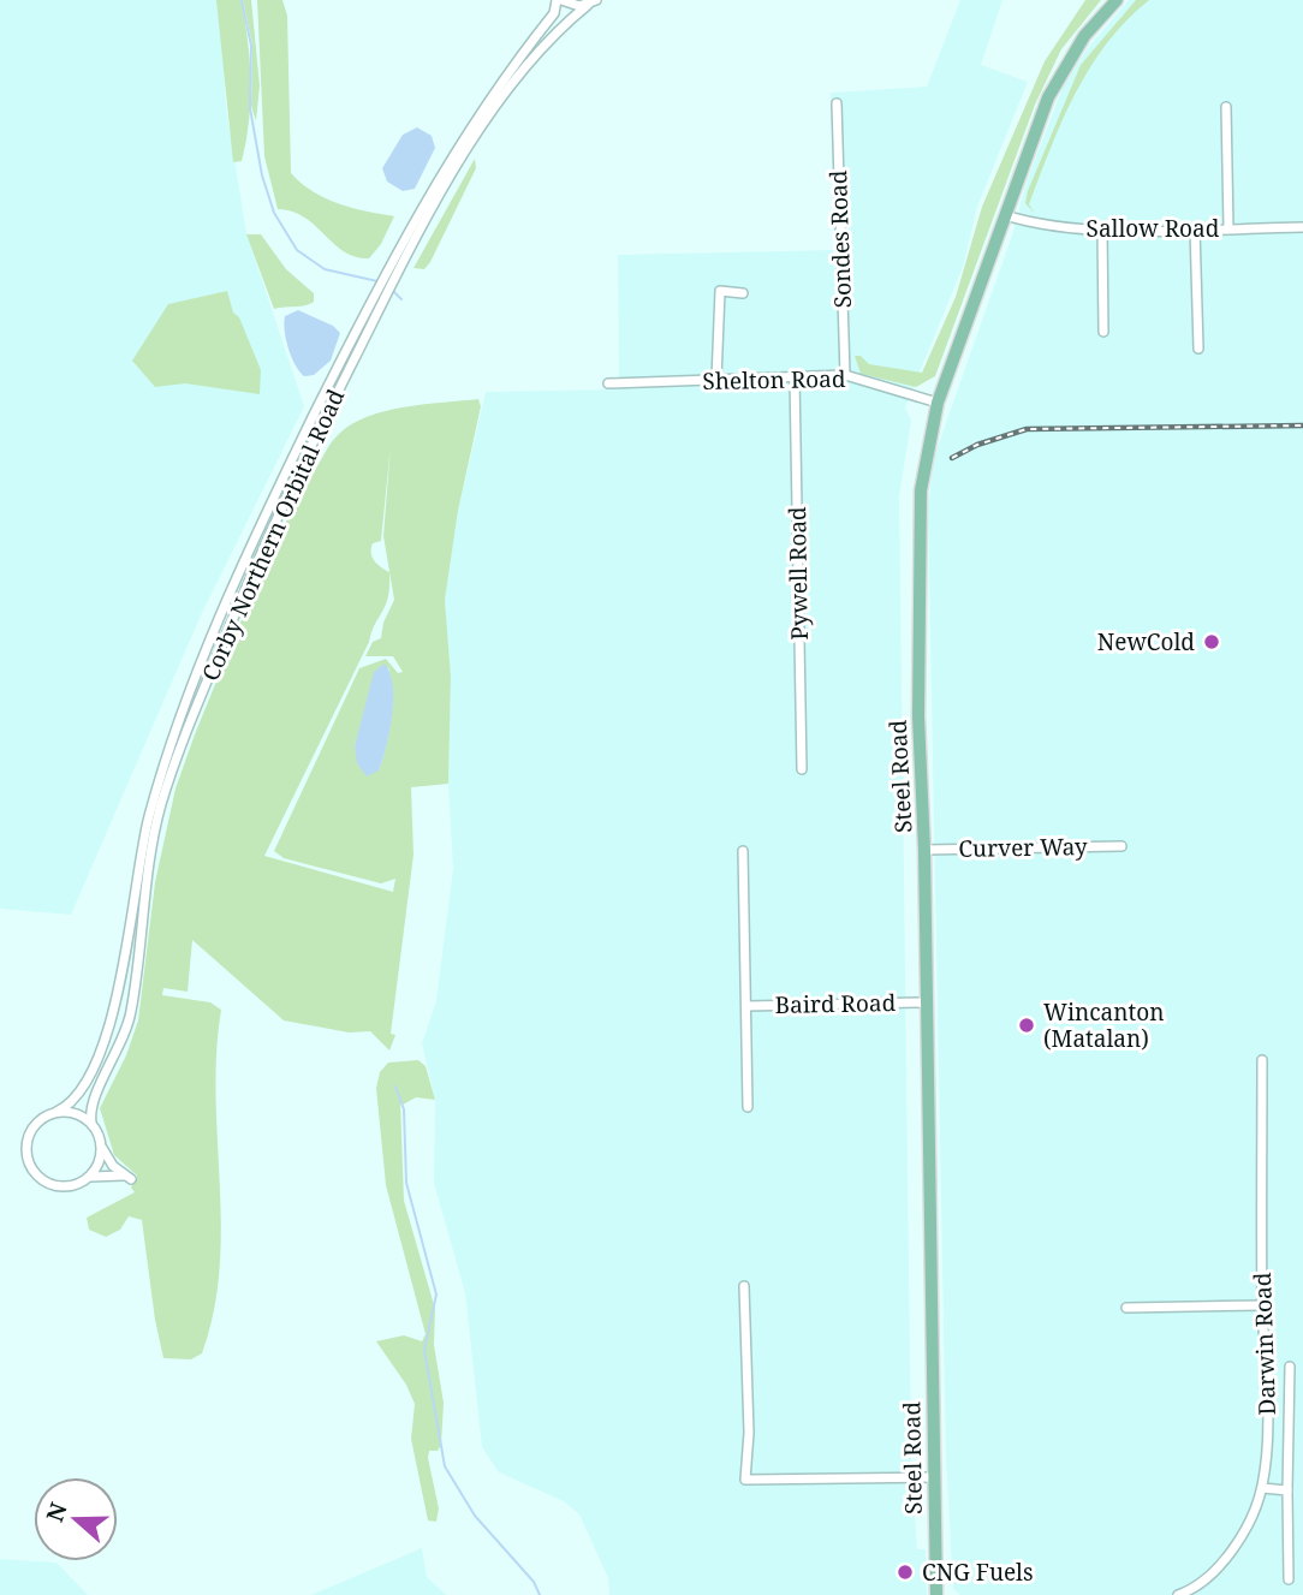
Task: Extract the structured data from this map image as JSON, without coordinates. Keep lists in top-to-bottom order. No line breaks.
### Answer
{"streets":{"main road":["Steel Road"],"street":["Sallow Road","Sondes Road","Shelton Road","Corby Northern Orbital Road","Pywell Road","Curver Way","Baird Road","Darwin Road"]},"crossings":[["Sallow Road","Steel Road"],["Sondes Road","Shelton Road"],["Shelton Road","Pywell Road"],["Shelton Road","Steel Road"],["Steel Road","Curver Way"],["Steel Road","Baird Road"]],"places":["NewCold","Wincanton (Matalan)","CNG Fuels"],"north":"left"}
